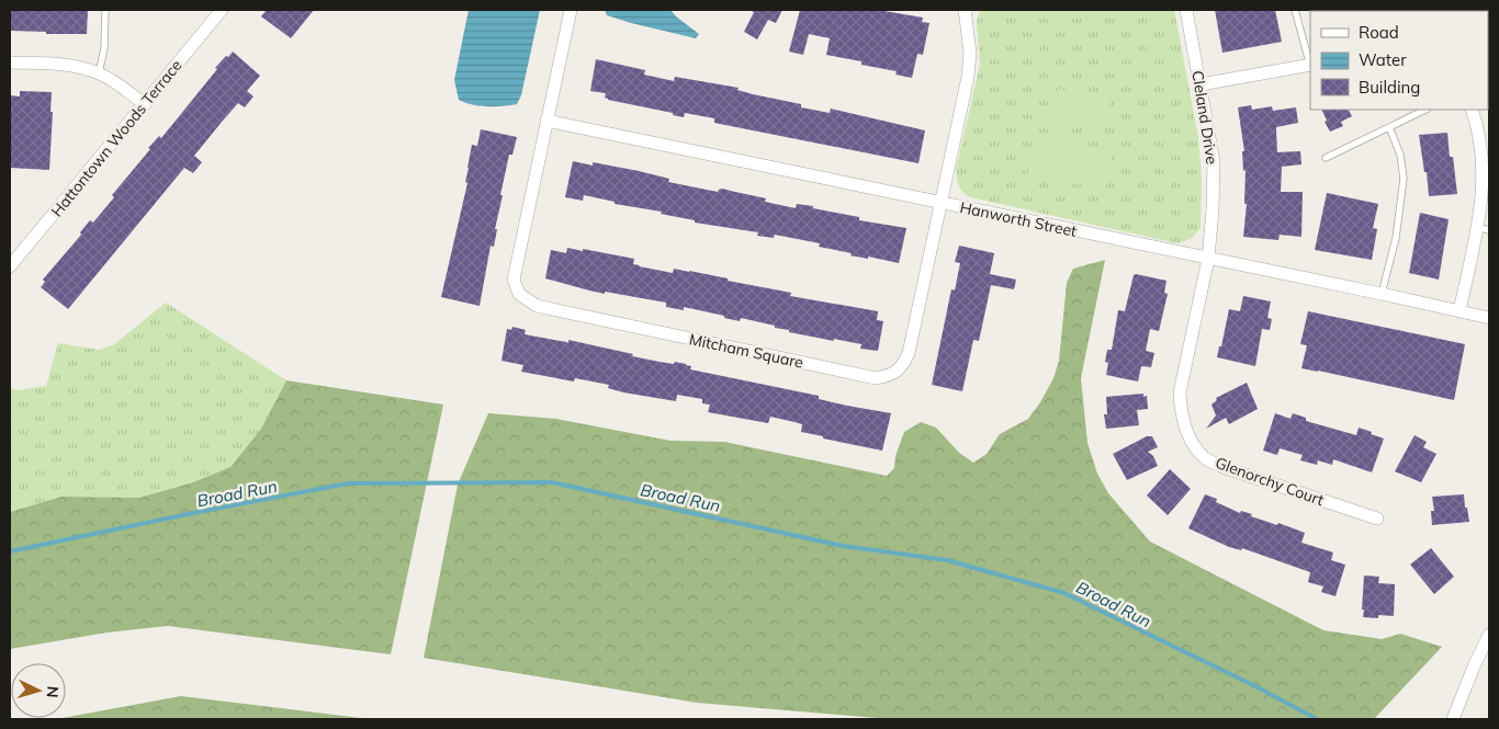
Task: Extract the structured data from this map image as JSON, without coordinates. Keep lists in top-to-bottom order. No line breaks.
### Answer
{"streets":{"street":["Cleland Drive","Hattontown Woods Terrace","Hanworth Street","Mitcham Square","Glenorchy Court"]},"crossings":[["Cleland Drive","Hanworth Street"],["Cleland Drive","Glenorchy Court"],["Hanworth Street","Mitcham Square"],["Hanworth Street","Glenorchy Court"]],"water":["Broad Run"],"legend":["Road","Water","Building"],"north":"right"}
